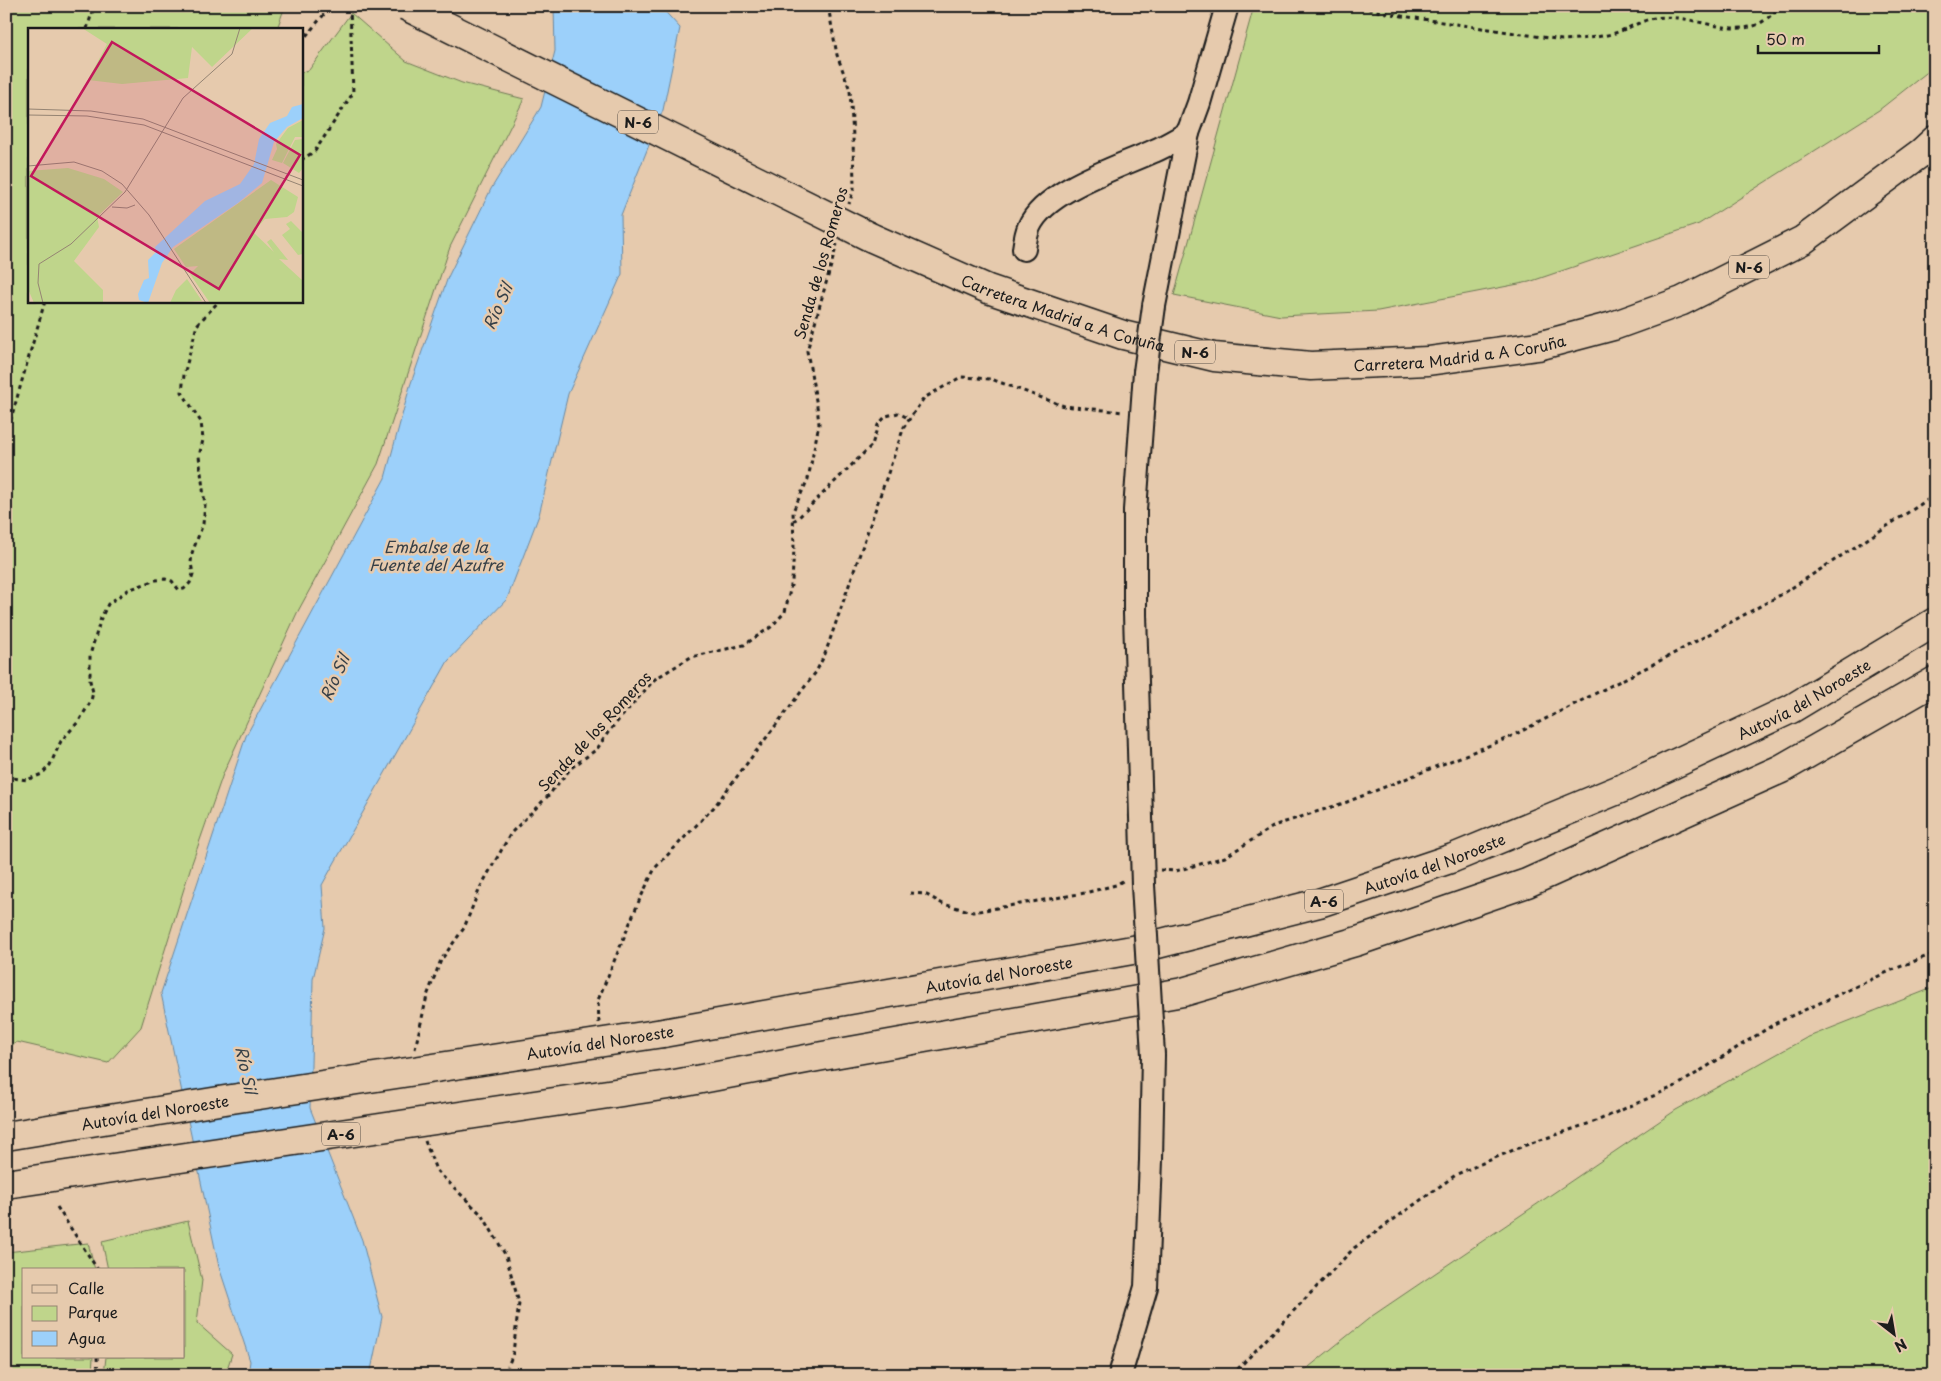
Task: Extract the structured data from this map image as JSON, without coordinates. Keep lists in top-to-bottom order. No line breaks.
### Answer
{"streets":{"highway":["N-6","Carretera Madrid a A Coruña","Autovía del Noroeste","A-6"],"path":["Senda de los Romeros"]},"water":["Río Sil","Embalse de la Fuente del Azufre"],"legend":["Calle","Parque","Agua"],"scale_bar":"50 m","north":"bottom right"}
